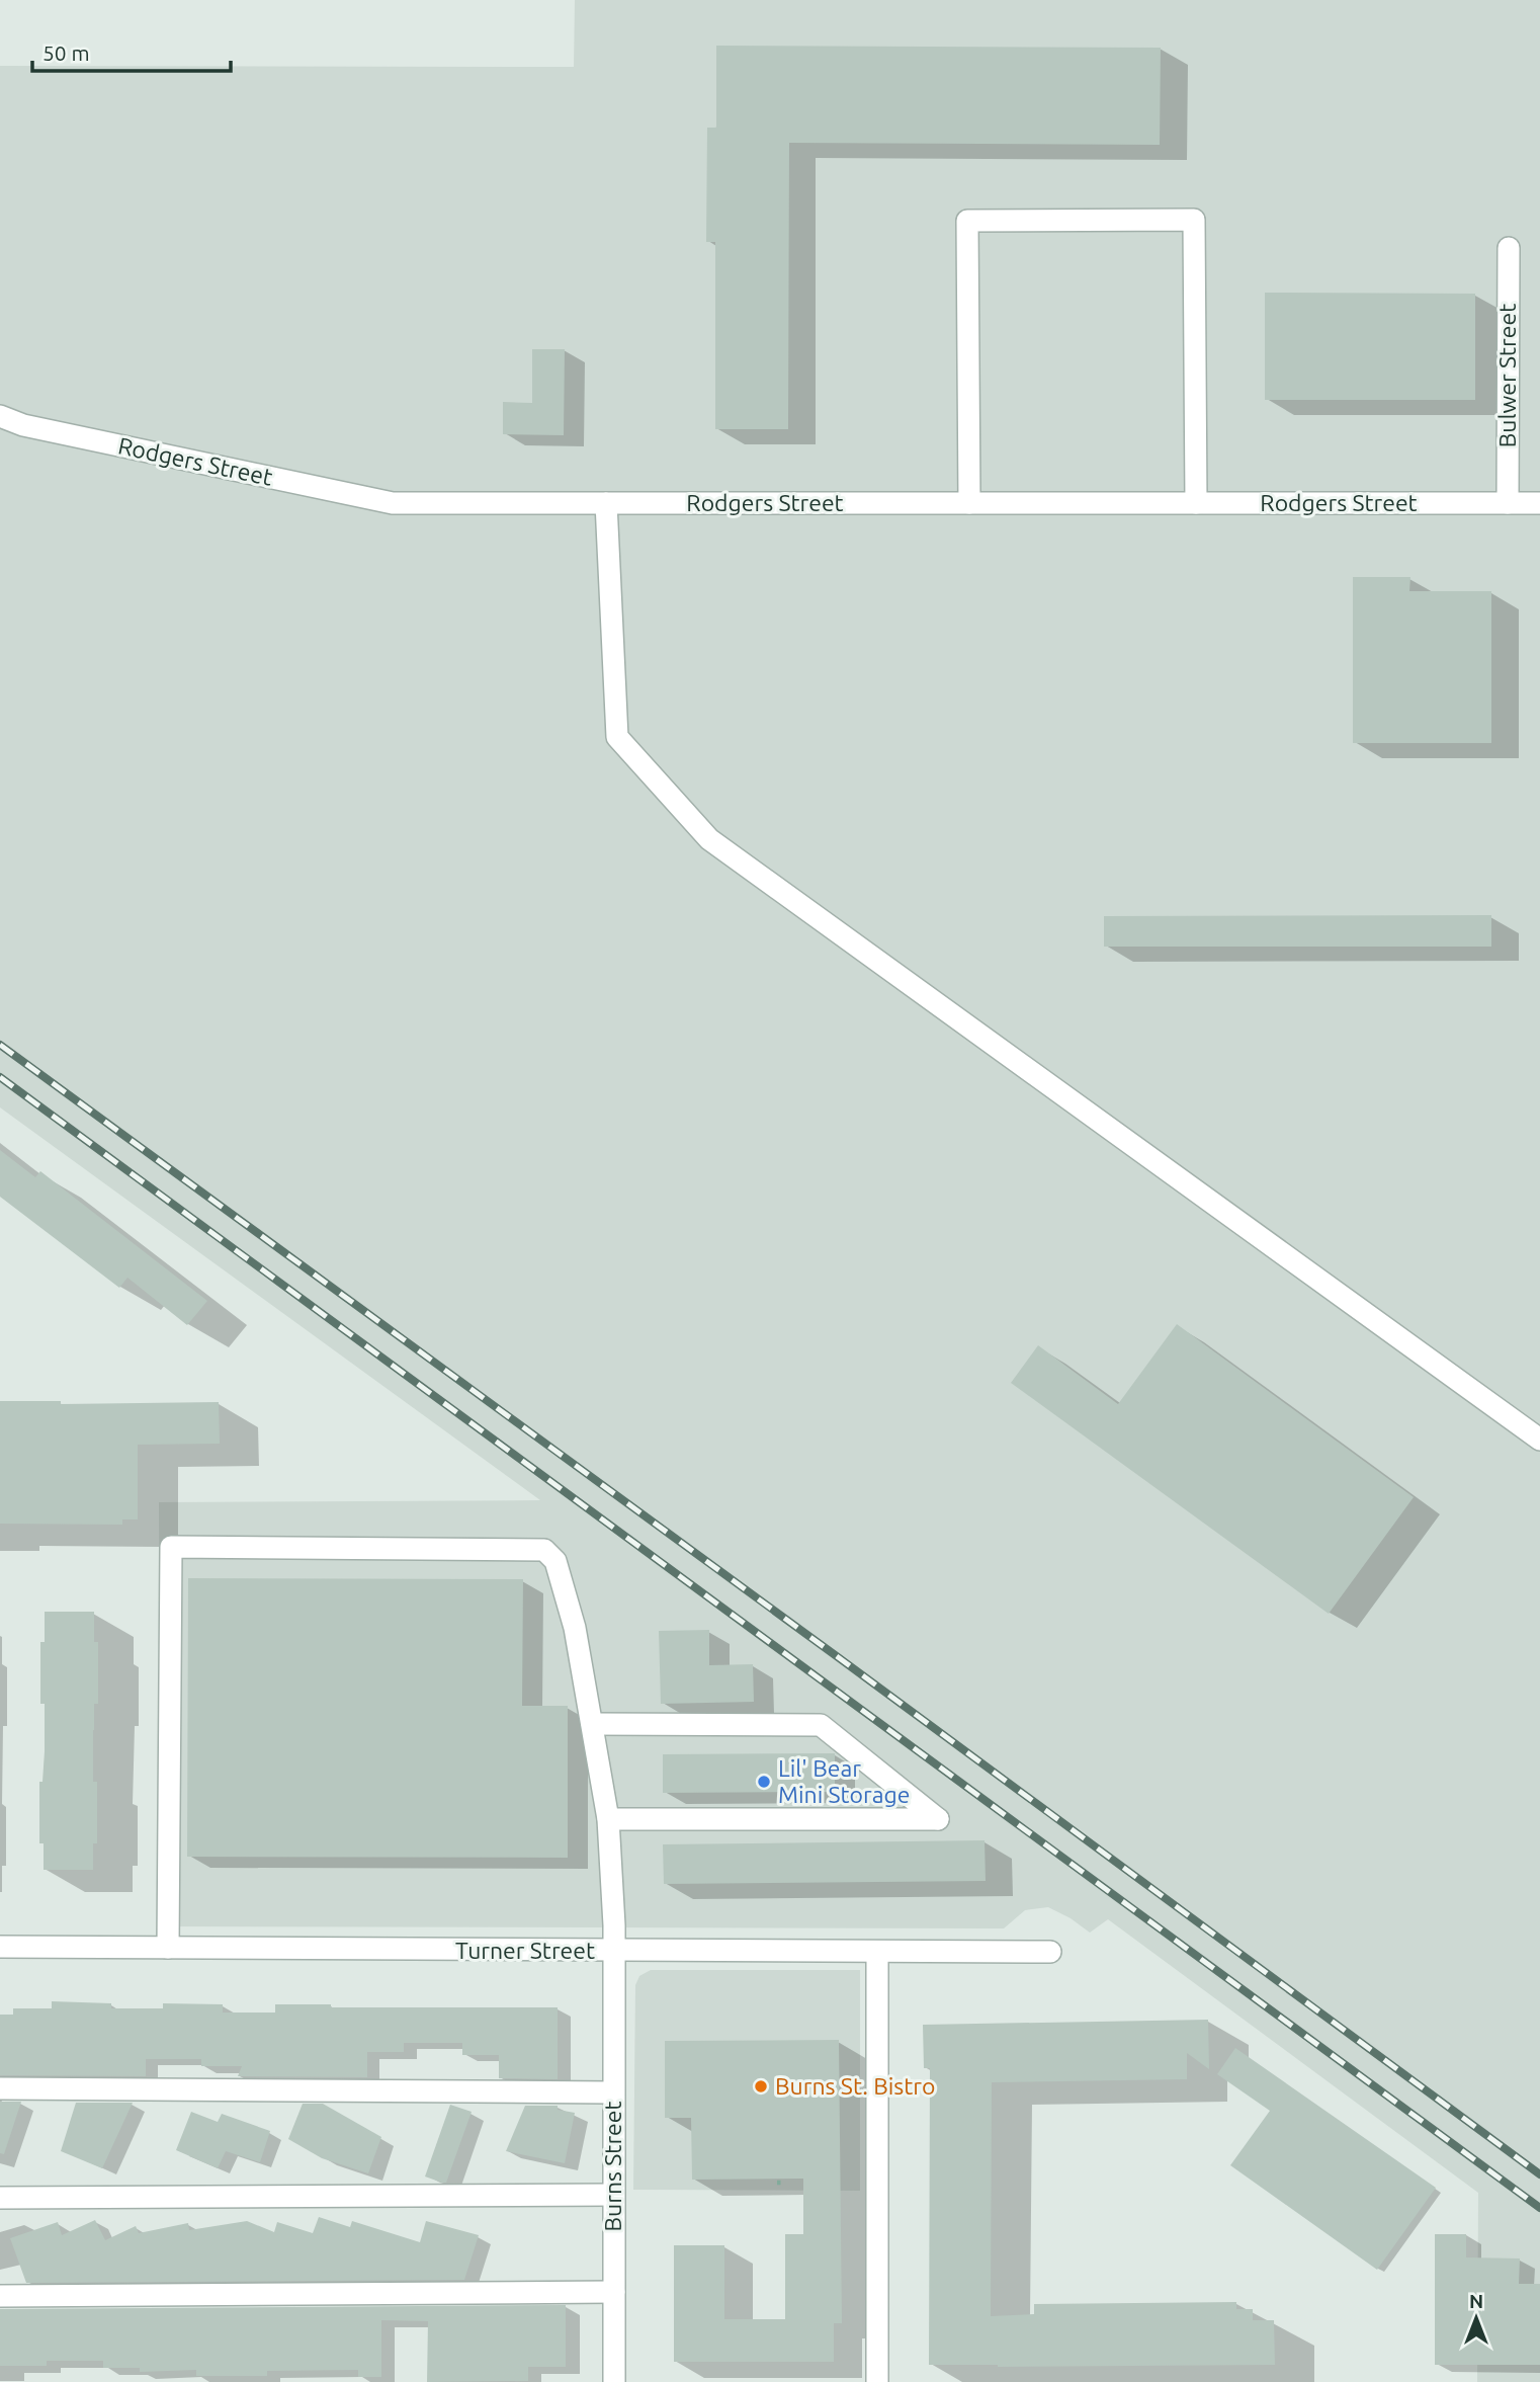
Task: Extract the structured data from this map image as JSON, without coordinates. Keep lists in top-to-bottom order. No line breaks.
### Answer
{"streets":{"street":["Bulwer Street","Rodgers Street","Turner Street","Burns Street"]},"crossings":[["Bulwer Street","Rodgers Street"],["Turner Street","Burns Street"]],"places":["Lil' Bear Mini Storage","Burns St. Bistro"],"scale_bar":"50 m","north":"top"}
